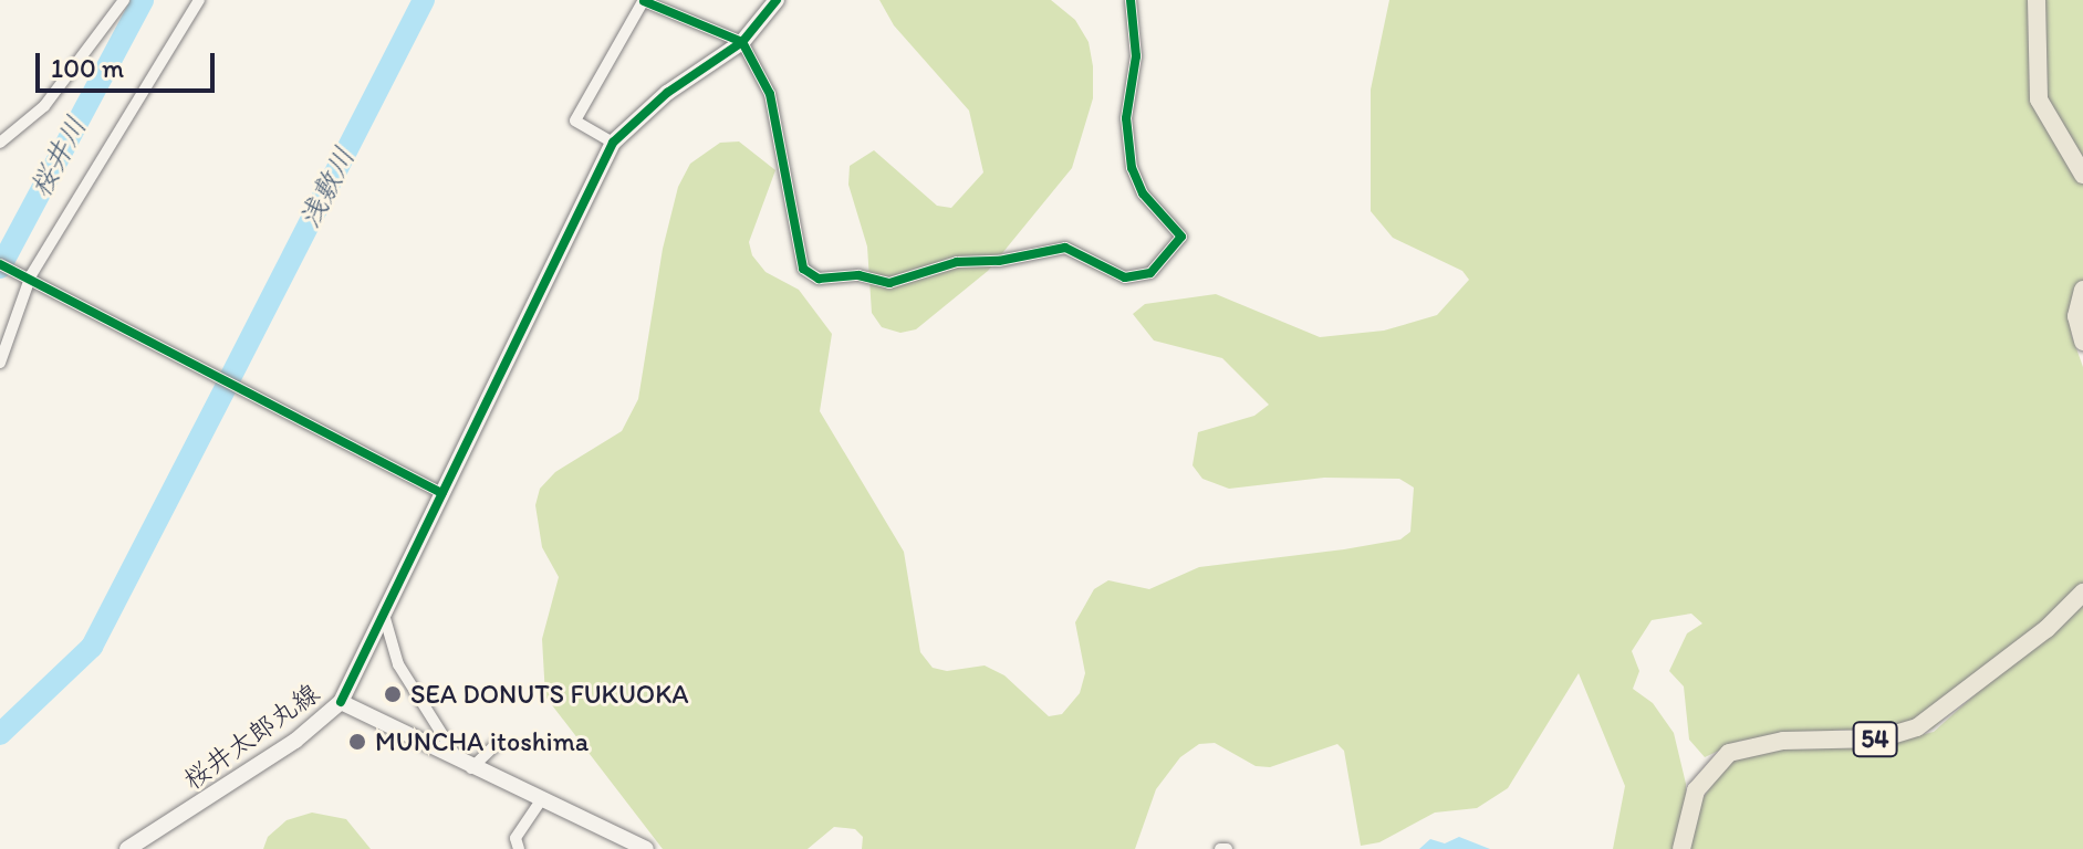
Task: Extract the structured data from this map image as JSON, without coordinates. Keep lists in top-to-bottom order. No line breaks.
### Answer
{"streets":{"main road":["54"],"street":["桜井太郎丸線"]},"water":["桜井川","浅敷川"],"places":["SEA DONUTS FUKUOKA","MUNCHA itoshima"],"scale_bar":"100 m"}
